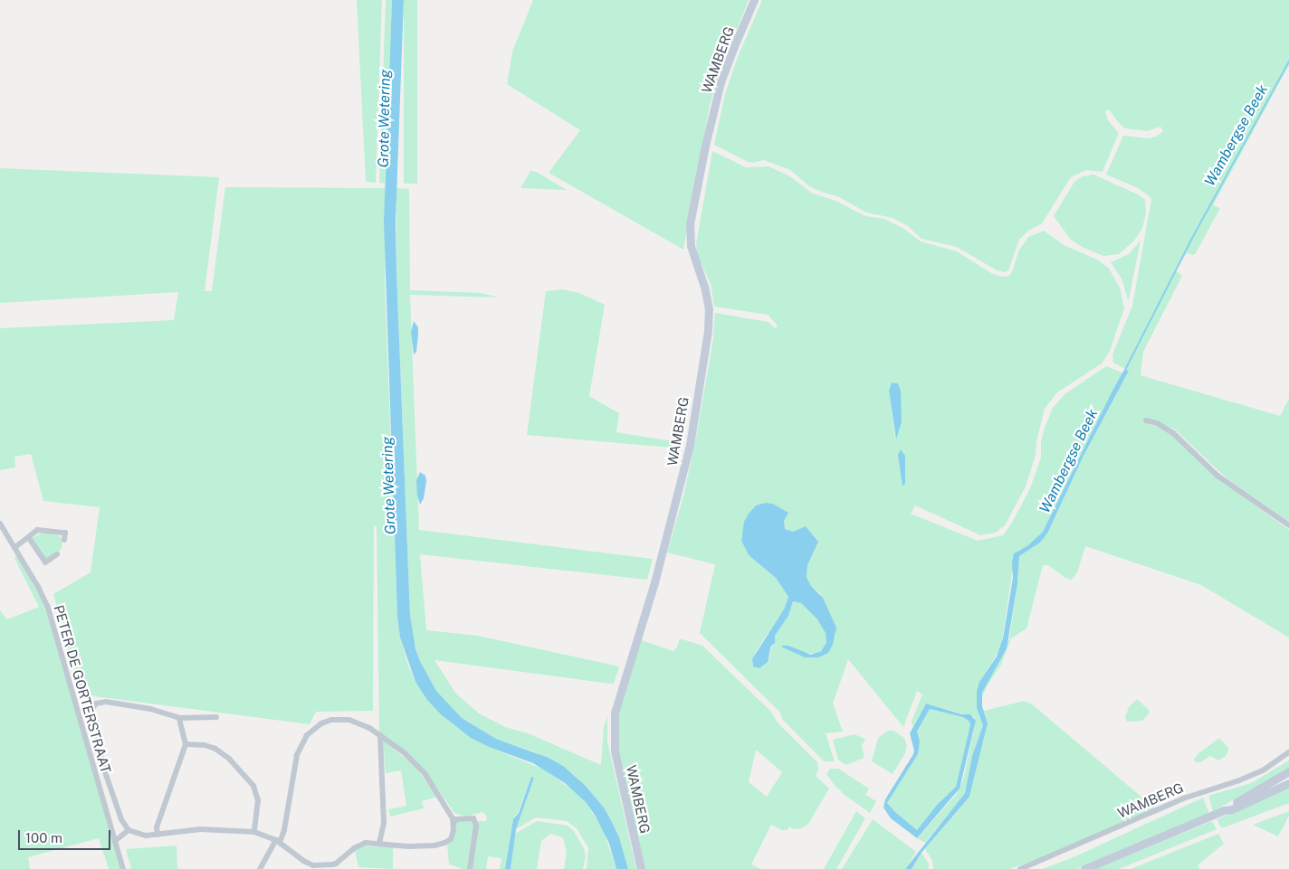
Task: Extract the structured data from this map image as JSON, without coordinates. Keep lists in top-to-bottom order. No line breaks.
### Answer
{"streets":{"street":["WAMBERG","PETER DE GORTERSTRAAT"]},"water":["Grote Wetering","Wambergse Beek"],"scale_bar":"100 m"}
